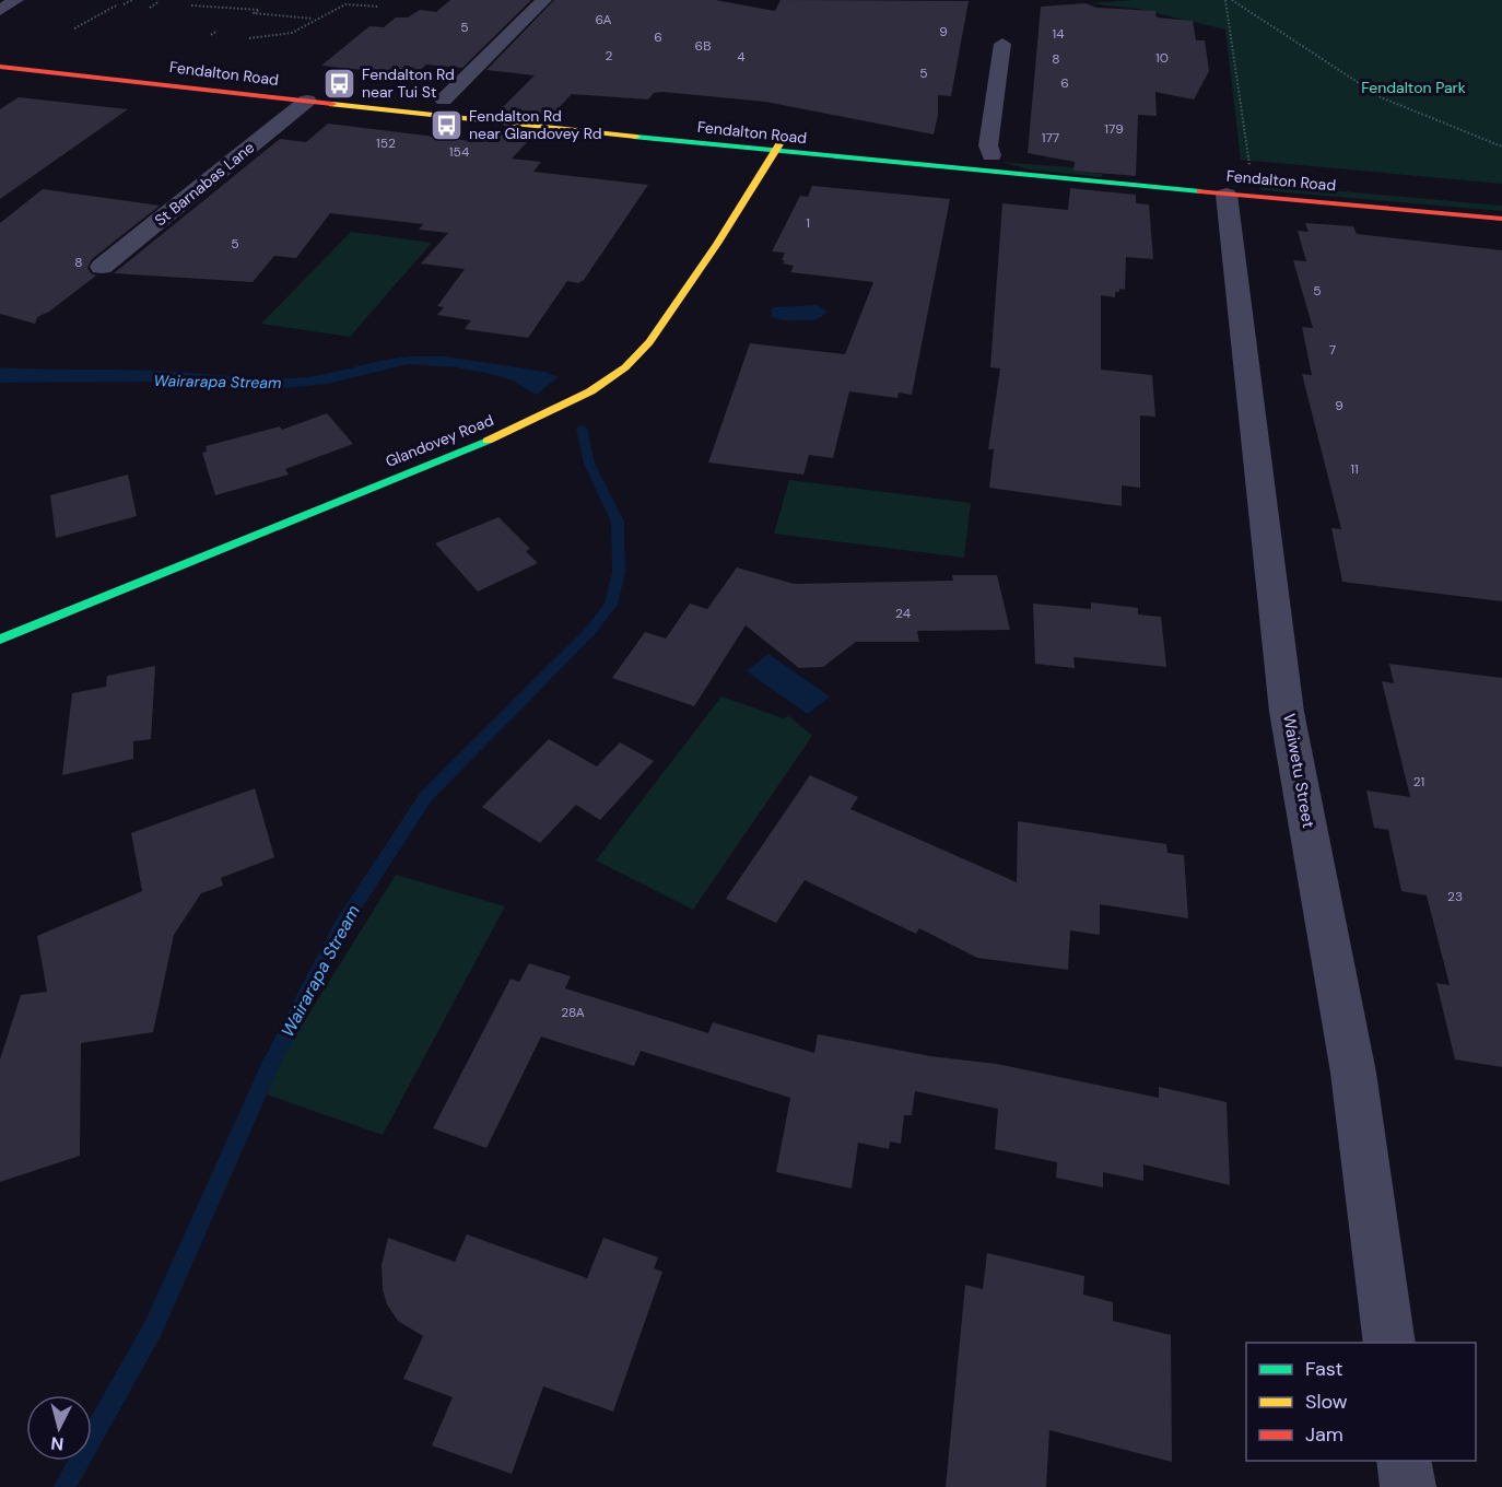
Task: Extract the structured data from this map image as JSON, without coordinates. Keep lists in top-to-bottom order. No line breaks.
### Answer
{"streets":{"main road":["Fendalton Road","Glandovey Road"],"street":["St Barnabas Lane","Waiwetu Street"]},"crossings":[["Fendalton Road","St Barnabas Lane"],["Fendalton Road","Glandovey Road"],["Fendalton Road","Waiwetu Street"]],"water":["Wairarapa Stream"],"parks":["Fendalton Park"],"places":{"bus stop":["Fendalton Rd near Tui St","Fendalton Rd near Glandovey Rd"]},"house_numbers":["6A","5","9","14","6","6B","2","4","10","8","5","6","179","177","152","154","1","5","8","5","7","9","11","24","21","23","28A"],"legend":["Fast","Slow","Jam"],"north":"bottom"}
